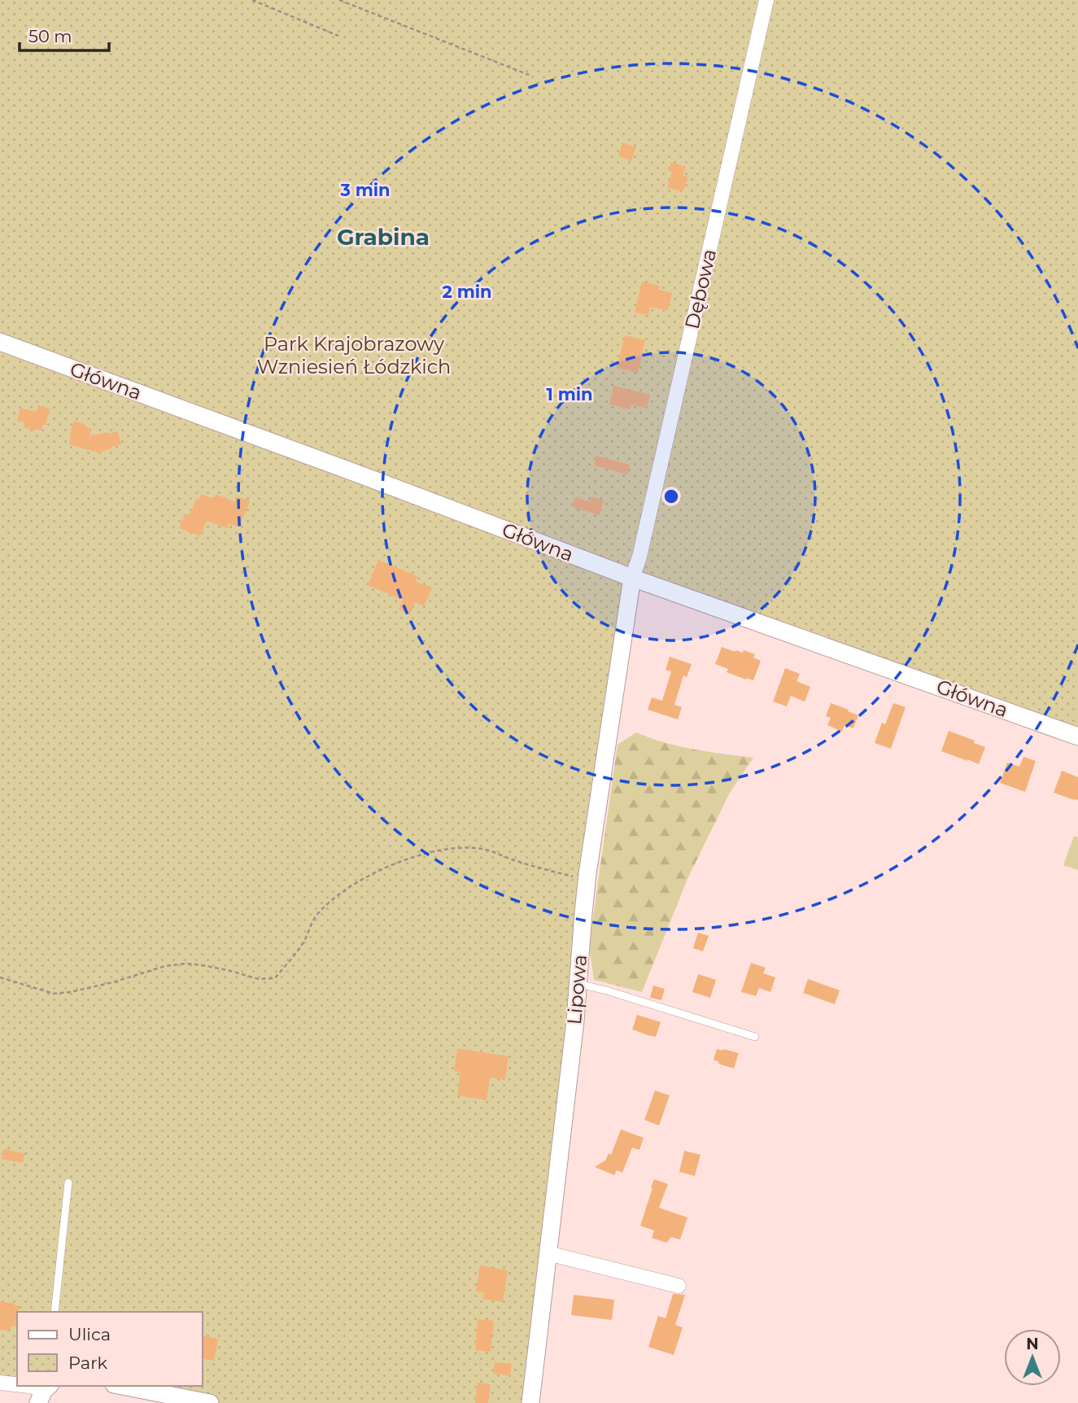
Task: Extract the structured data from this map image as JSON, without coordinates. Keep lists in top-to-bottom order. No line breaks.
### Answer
{"streets":{"street":["Dębowa","Główna","Lipowa"]},"crossings":[["Dębowa","Główna"],["Dębowa","Lipowa"],["Główna","Lipowa"]],"districts":["Grabina"],"parks":["Park Krajobrazowy Wzniesień Łódzkich"],"legend":["Ulica","Park"],"scale_bar":"50 m","north":"top","rings":["3 min","2 min","1 min"]}
